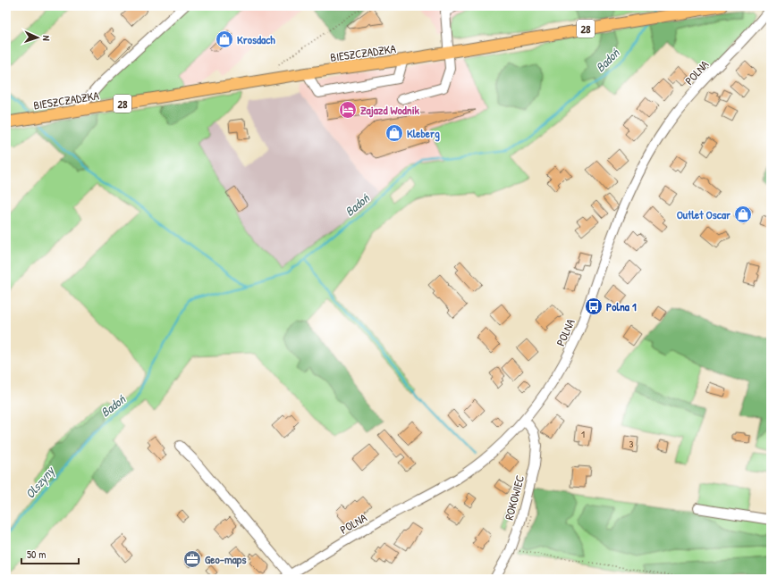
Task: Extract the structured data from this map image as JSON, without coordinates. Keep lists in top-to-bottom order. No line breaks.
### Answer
{"streets":{"main road":["28","BIESZCZADZKA"],"street":["POLNA","ROKOWIEC"]},"crossings":[["POLNA","ROKOWIEC"]],"water":["Badoń","Olszyny"],"places":{"shop":["Krosdach","Kleberg","Outlet Oscar"],"hotel":["Zajazd Wodnik"],"bus stop":["Polna 1"],"office":["Geo-maps"]},"house_numbers":["1","3"],"scale_bar":"50 m","north":"right"}
